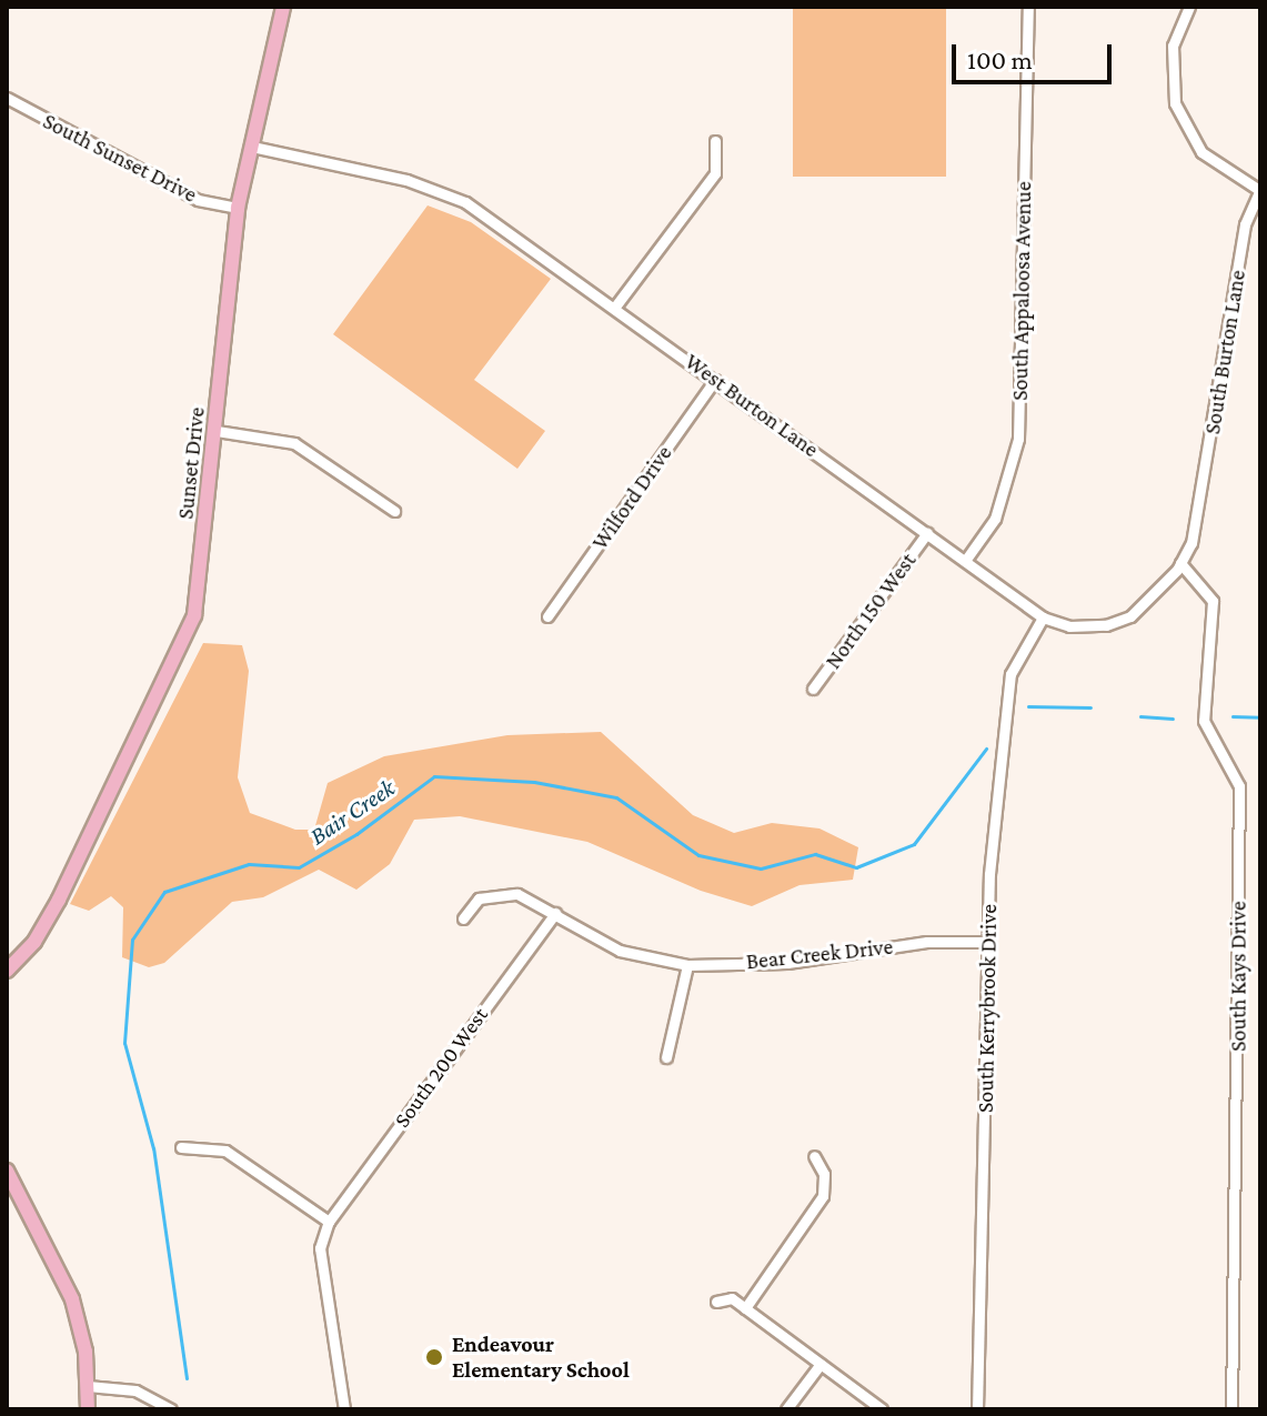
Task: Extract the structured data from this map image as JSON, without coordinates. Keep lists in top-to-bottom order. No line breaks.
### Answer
{"streets":{"main road":["Sunset Drive"],"street":["South Sunset Drive","South Appaloosa Avenue","South Burton Lane","West Burton Lane","Wilford Drive","North 150 West","Bear Creek Drive","South Kays Drive","South Kerrybrook Drive","South 200 West"]},"crossings":[["South Sunset Drive","Sunset Drive"],["South Appaloosa Avenue","West Burton Lane"],["South Burton Lane","West Burton Lane"],["West Burton Lane","Sunset Drive"],["West Burton Lane","Wilford Drive"],["West Burton Lane","North 150 West"],["West Burton Lane","South Kays Drive"],["West Burton Lane","South Kerrybrook Drive"],["Bear Creek Drive","South Kerrybrook Drive"],["Bear Creek Drive","South 200 West"]],"water":["Bair Creek"],"places":["Endeavour Elementary School"],"scale_bar":"100 m"}
